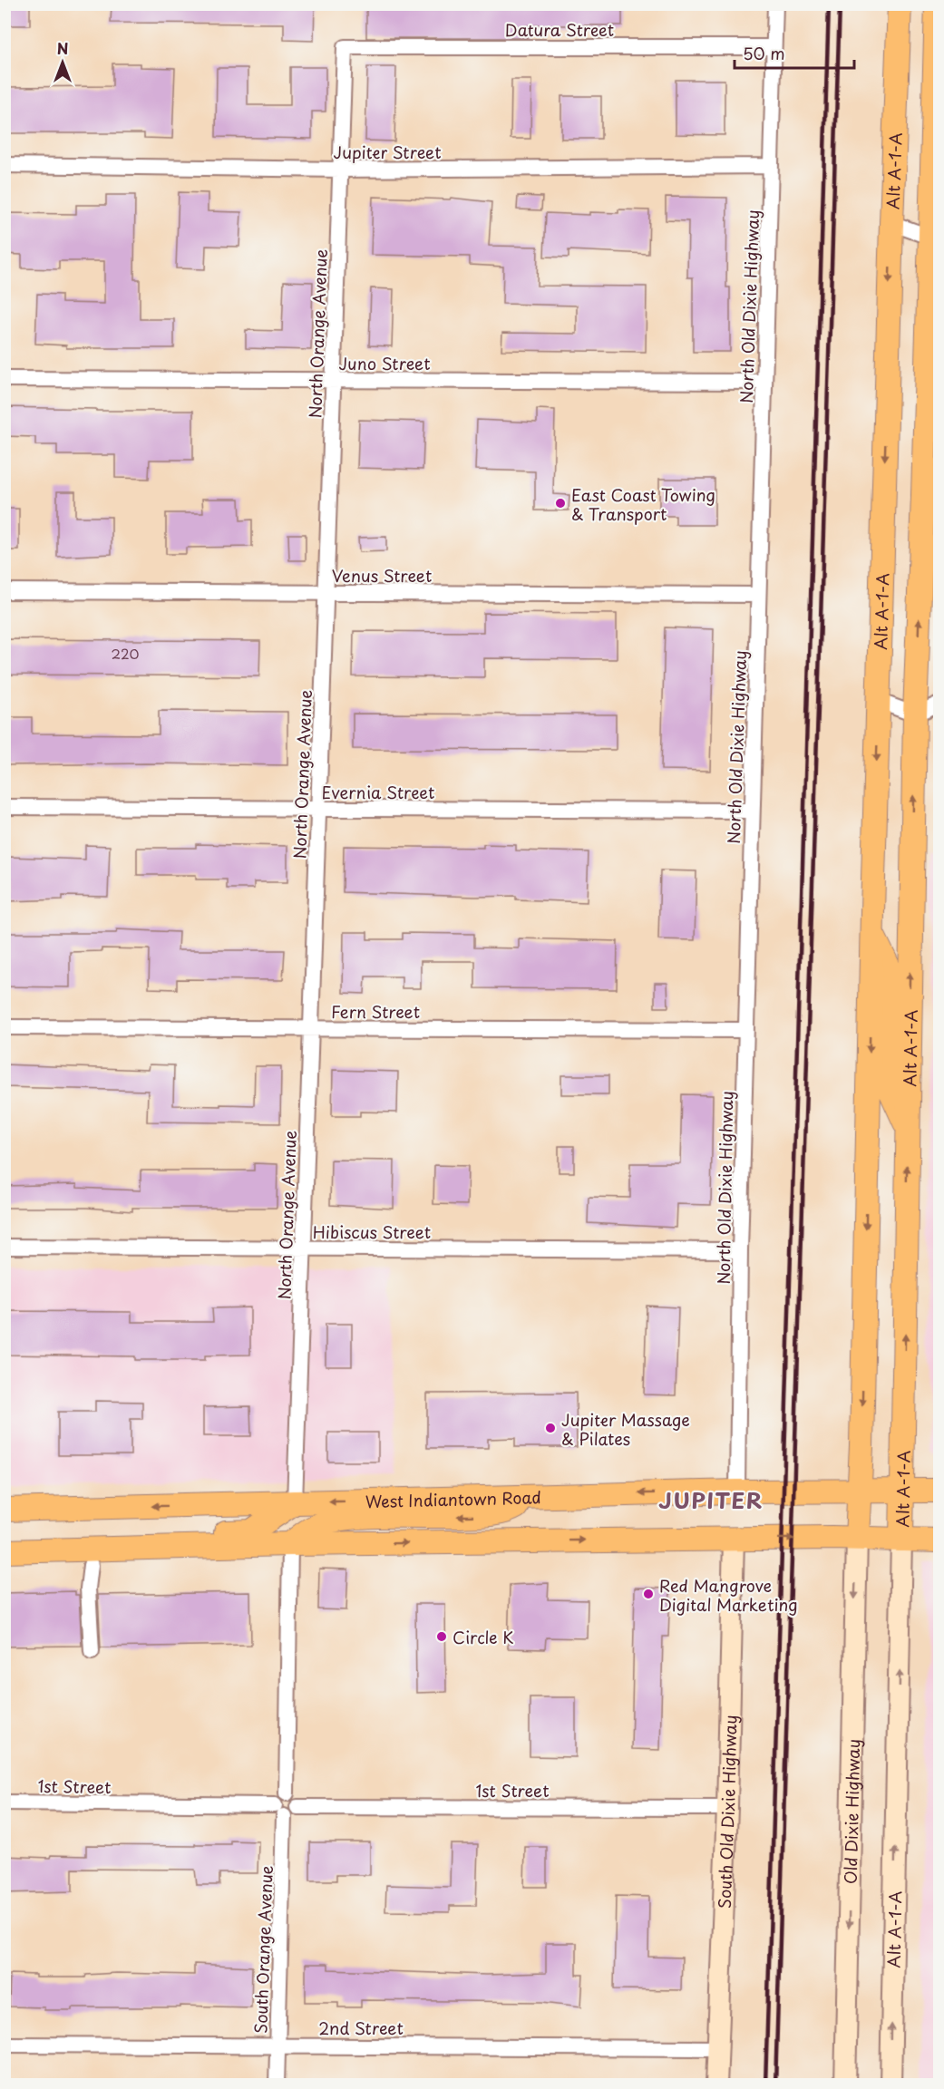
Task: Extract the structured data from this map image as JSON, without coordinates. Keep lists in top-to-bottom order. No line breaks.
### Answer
{"streets":{"main road":["Alt A-1-A","West Indiantown Road","South Old Dixie Highway","Old Dixie Highway"],"street":["Datura Street","Jupiter Street","North Old Dixie Highway","North Orange Avenue","Juno Street","Venus Street","Evernia Street","Fern Street","Hibiscus Street","1st Street","South Orange Avenue","2nd Street"]},"crossings":[["Datura Street","North Old Dixie Highway"],["Datura Street","North Orange Avenue"],["Jupiter Street","North Old Dixie Highway"],["Jupiter Street","North Orange Avenue"],["Alt A-1-A","West Indiantown Road"],["Alt A-1-A","Old Dixie Highway"],["North Old Dixie Highway","Juno Street"],["North Old Dixie Highway","Venus Street"],["North Old Dixie Highway","Evernia Street"],["North Old Dixie Highway","Fern Street"],["North Old Dixie Highway","Hibiscus Street"],["North Old Dixie Highway","West Indiantown Road"],["North Orange Avenue","Juno Street"],["North Orange Avenue","Venus Street"],["North Orange Avenue","Evernia Street"],["North Orange Avenue","Fern Street"],["North Orange Avenue","Hibiscus Street"],["North Orange Avenue","West Indiantown Road"],["1st Street","South Old Dixie Highway"],["1st Street","South Orange Avenue"],["South Old Dixie Highway","2nd Street"],["South Orange Avenue","2nd Street"]],"one_way":["Old Dixie Highway"],"districts":["JUPITER"],"places":["East Coast Towing & Transport","Jupiter Massage & Pilates","Red Mangrove Digital Marketing","Circle K"],"house_numbers":["220"],"scale_bar":"50 m","north":"top"}
